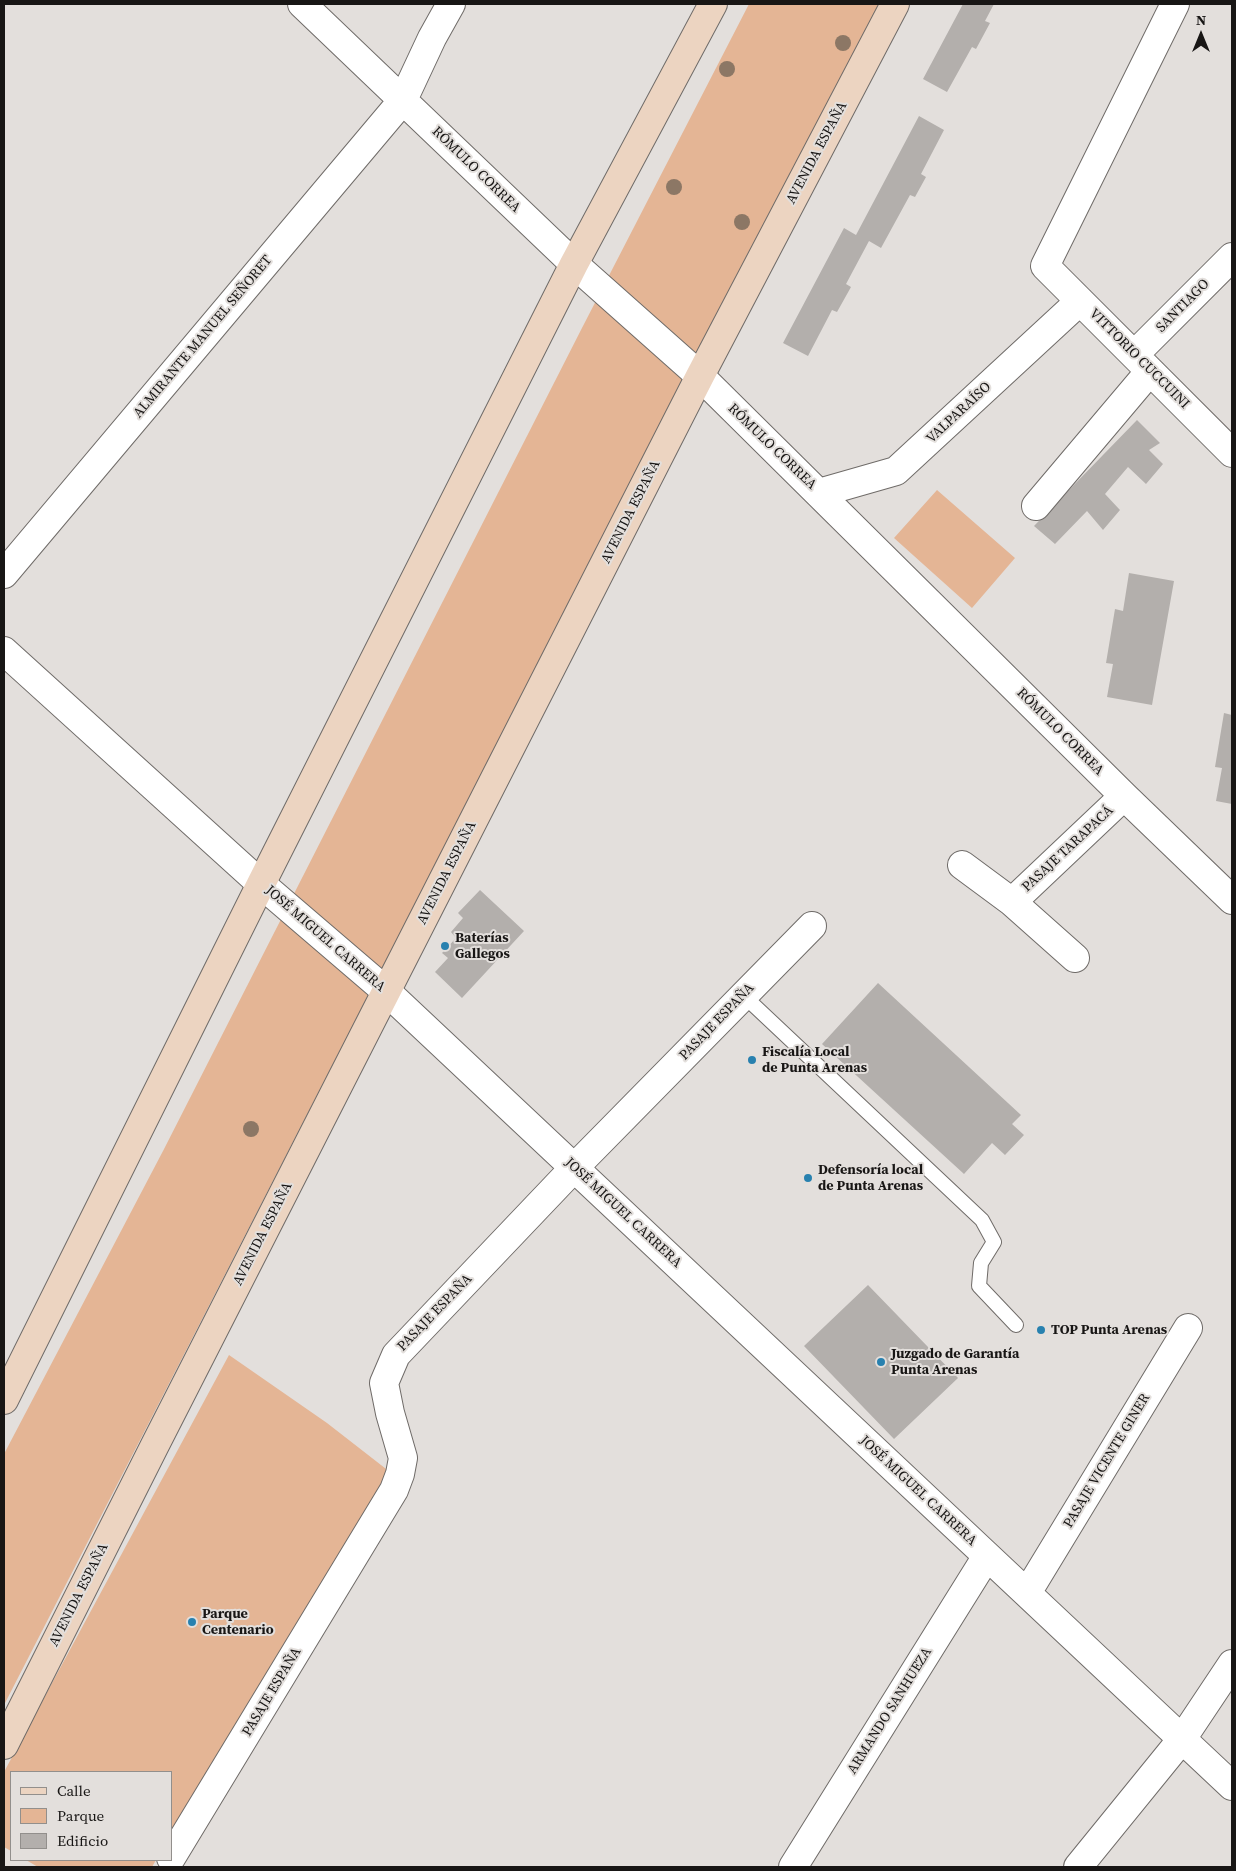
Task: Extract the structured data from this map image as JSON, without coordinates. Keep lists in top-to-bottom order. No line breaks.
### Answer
{"streets":{"main road":["AVENIDA ESPAÑA"],"street":["RÓMULO CORREA","SANTIAGO","ALMIRANTE MANUEL SEÑORET","VITTORIO CUCCUINI","VALPARAÍSO","PASAJE TARAPACÁ","JOSÉ MIGUEL CARRERA","PASAJE ESPAÑA","PASAJE VICENTE GINER","ARMANDO SANHUEZA"]},"crossings":[["AVENIDA ESPAÑA","RÓMULO CORREA"],["AVENIDA ESPAÑA","JOSÉ MIGUEL CARRERA"],["RÓMULO CORREA","ALMIRANTE MANUEL SEÑORET"],["RÓMULO CORREA","VALPARAÍSO"],["RÓMULO CORREA","PASAJE TARAPACÁ"],["SANTIAGO","VITTORIO CUCCUINI"],["VITTORIO CUCCUINI","VALPARAÍSO"],["JOSÉ MIGUEL CARRERA","PASAJE ESPAÑA"],["JOSÉ MIGUEL CARRERA","PASAJE VICENTE GINER"],["JOSÉ MIGUEL CARRERA","ARMANDO SANHUEZA"]],"places":["Baterías Gallegos","Fiscalía Local de Punta Arenas","Defensoría local de Punta Arenas","TOP Punta Arenas","Juzgado de Garantía Punta Arenas","Parque Centenario"],"legend":["Calle","Parque","Edificio"],"north":"top"}
